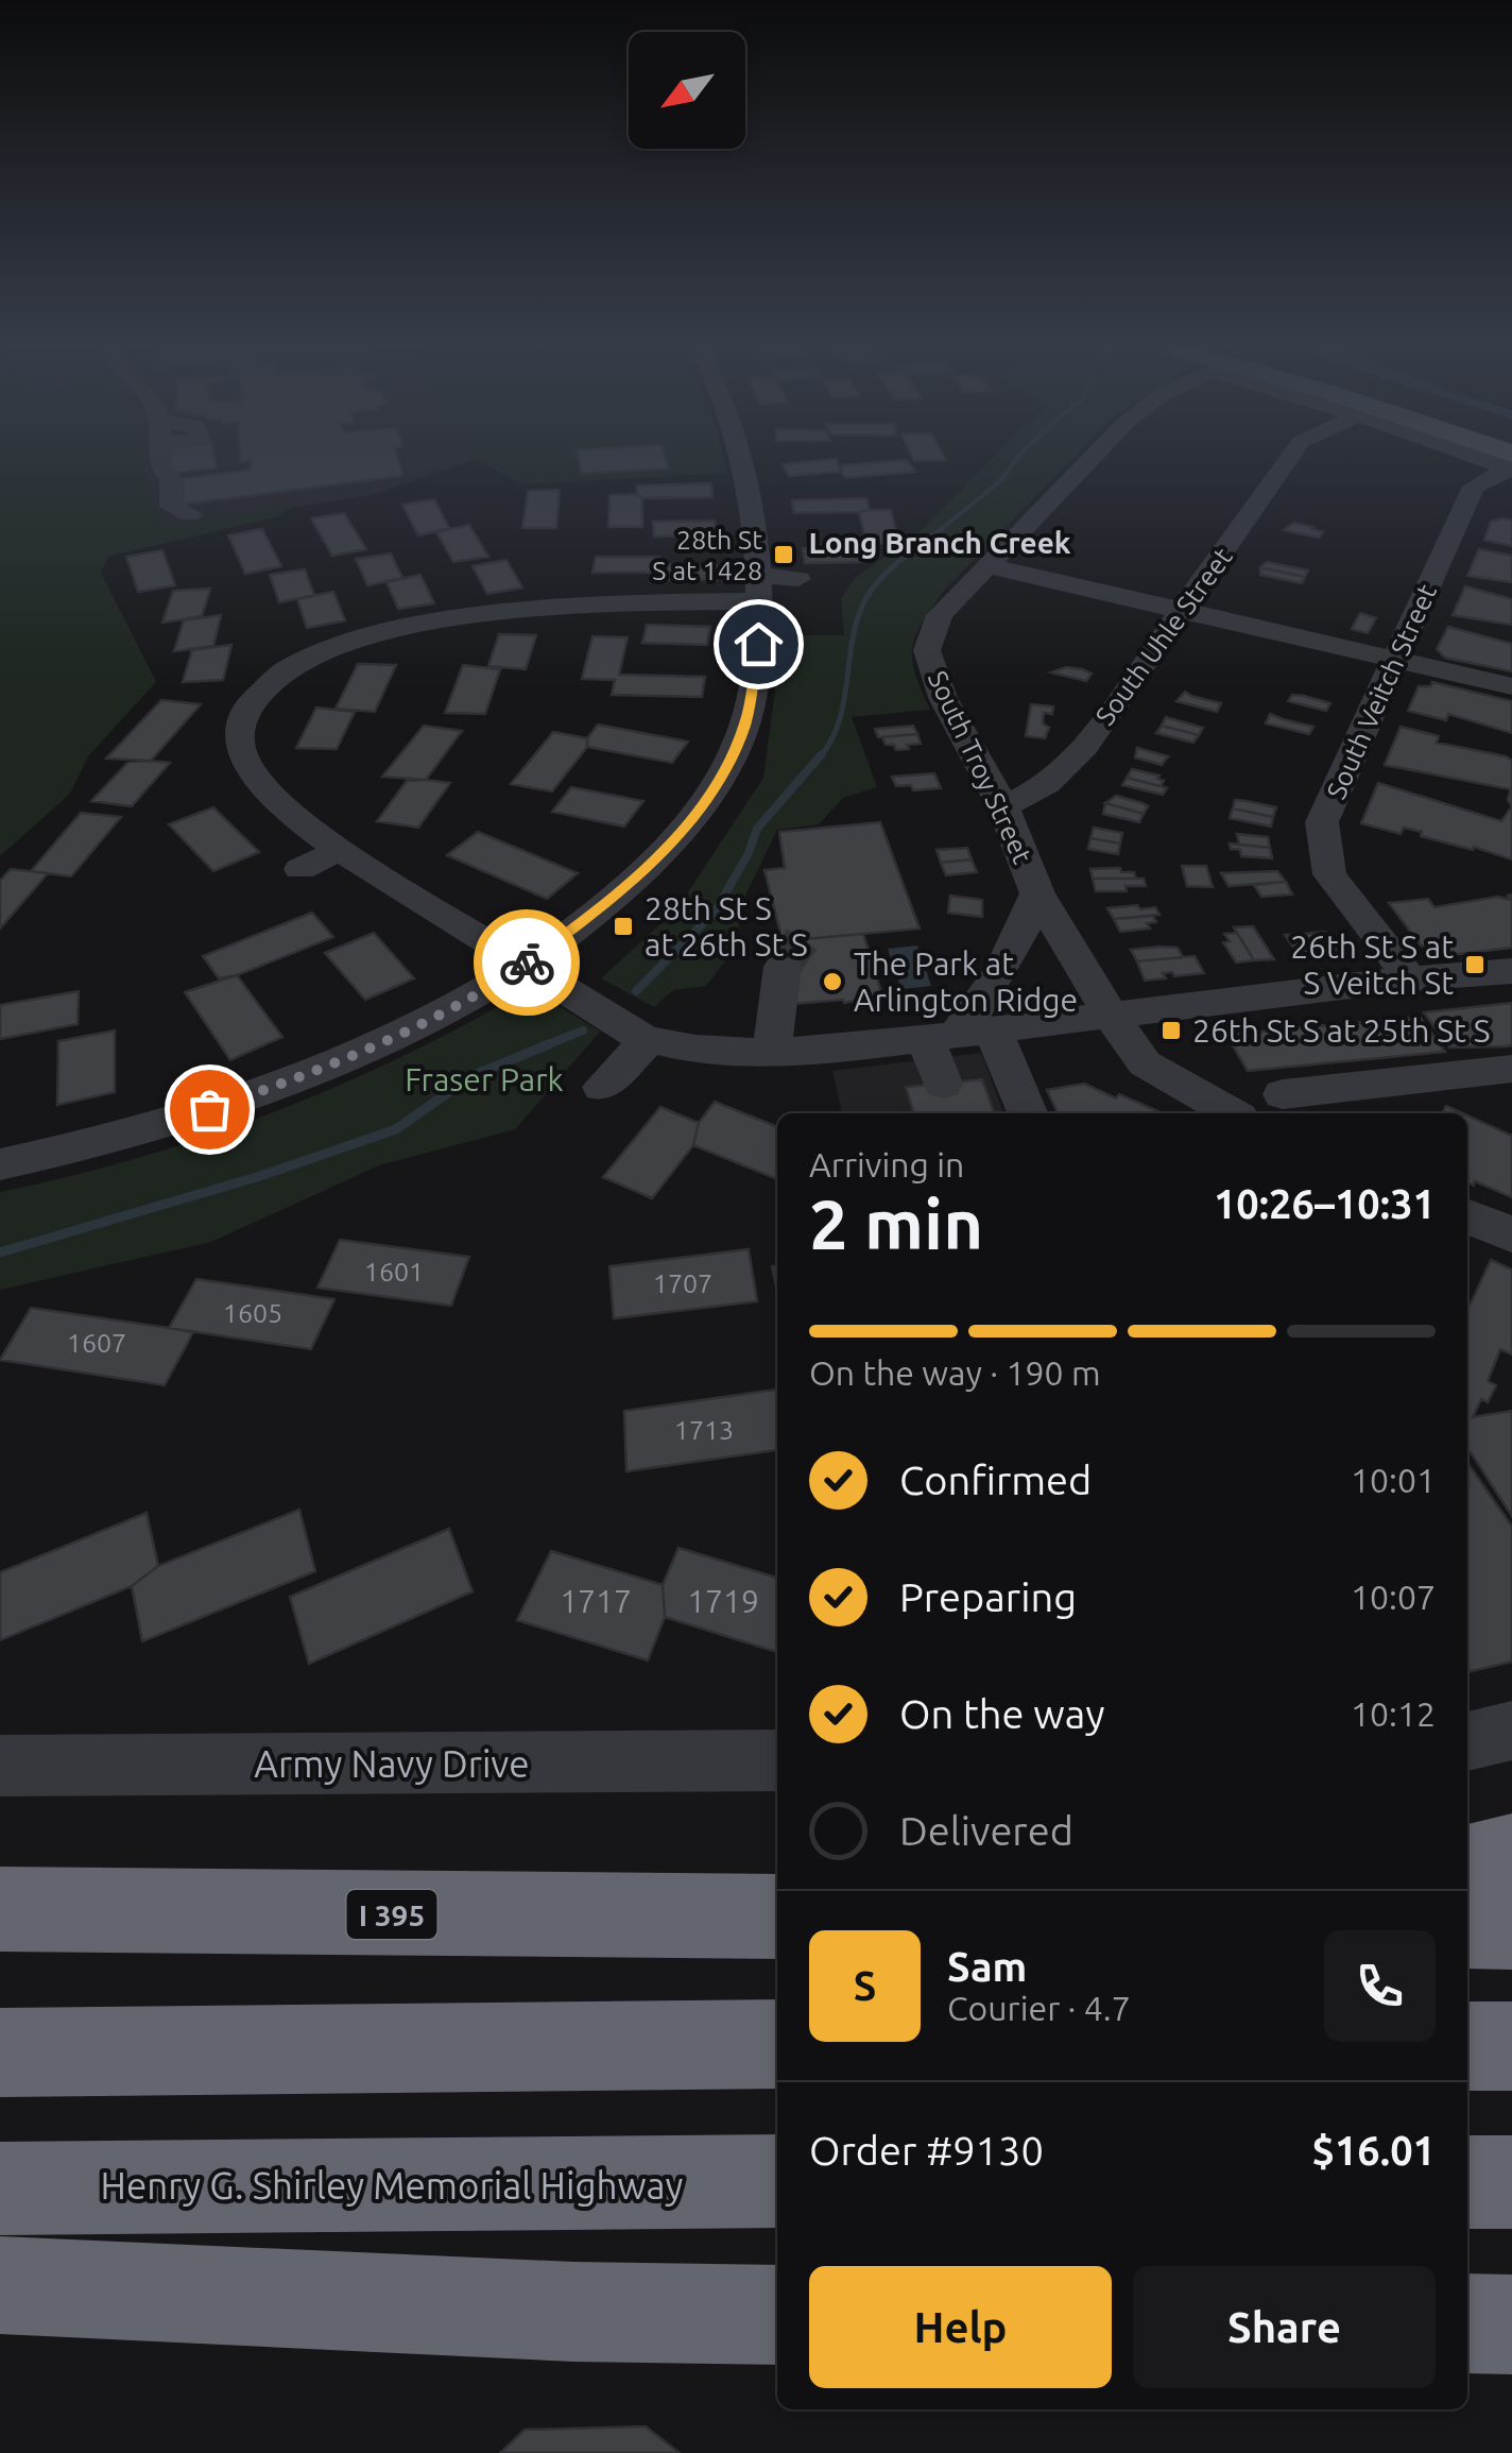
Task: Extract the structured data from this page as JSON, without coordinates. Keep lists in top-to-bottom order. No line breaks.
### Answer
{"streets":{"highway":["I 395","Henry G. Shirley Memorial Highway"],"street":["South Uhle Street","South Veitch Street","South Troy Street","Army Navy Drive"]},"crossings":[["South Uhle Street","South Troy Street"]],"districts":["Long Branch Creek"],"parks":["Fraser Park"],"places":{"transit":["28th St S at 1428","28th St S at 26th St S","26th St S at S Veitch St","26th St S at 25th St S"],"other":["The Park at Arlington Ridge"]},"house_numbers":["1601","1707","1605","1607","1713","1717","1719"],"north":"bottom left","page":{"heading":["2 min","Arriving in","10:26–10:31"],"panel":["Sam","Courier · 4.7","Order #9130","$16.01"],"bar":"On the way · 190 m","list":[["Confirmed","10:01"],["Preparing","10:07"],["On the way","10:12"],"Delivered"],"round":"S","buttons":["Help","Share"]}}
